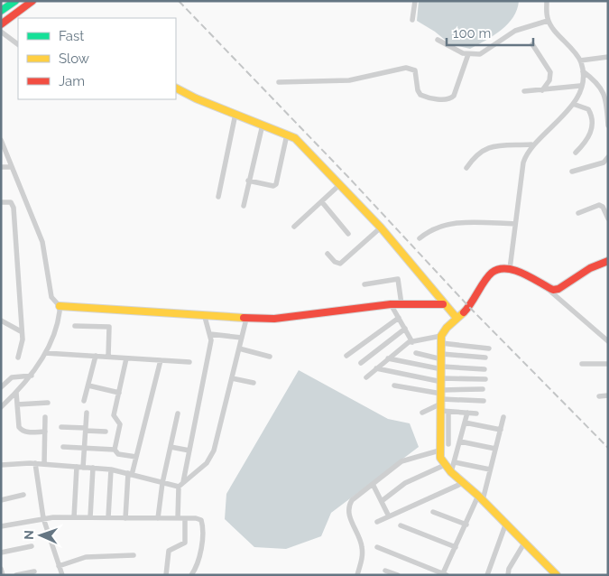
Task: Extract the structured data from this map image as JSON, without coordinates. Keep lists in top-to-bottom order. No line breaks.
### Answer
{"legend":["Fast","Slow","Jam"],"scale_bar":"100 m","north":"left"}
